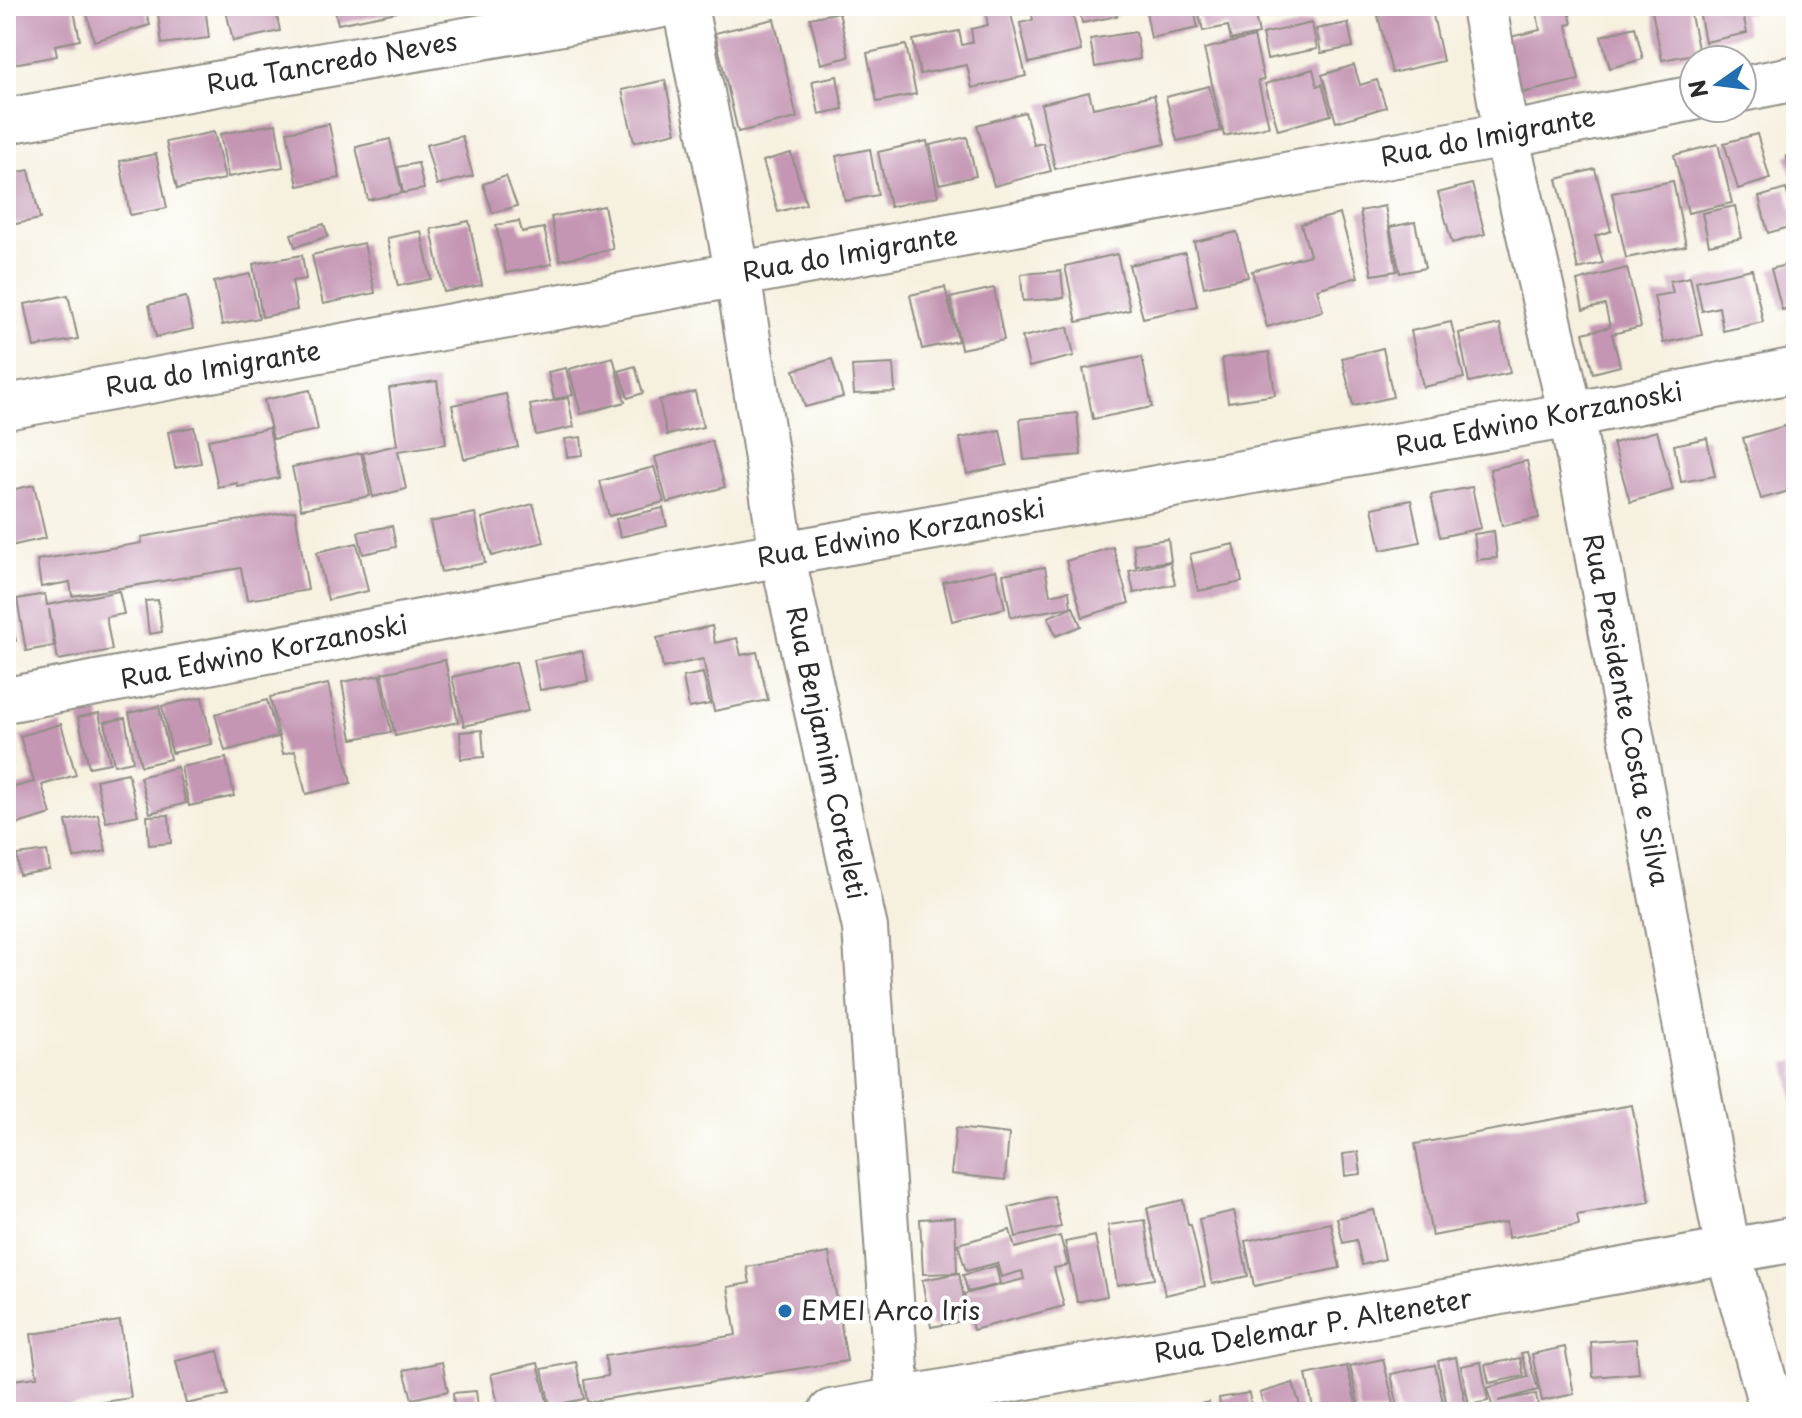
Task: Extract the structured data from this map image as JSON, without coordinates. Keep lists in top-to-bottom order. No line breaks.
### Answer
{"streets":{"street":["Rua Tancredo Neves","Rua do Imigrante","Rua Edwino Korzanoski","Rua Presidente Costa e Silva","Rua Benjamim Corteleti","Rua Delemar P. Alteneter"]},"crossings":[["Rua do Imigrante","Rua Presidente Costa e Silva"],["Rua do Imigrante","Rua Benjamim Corteleti"],["Rua Edwino Korzanoski","Rua Presidente Costa e Silva"],["Rua Edwino Korzanoski","Rua Benjamim Corteleti"],["Rua Presidente Costa e Silva","Rua Delemar P. Alteneter"],["Rua Benjamim Corteleti","Rua Delemar P. Alteneter"]],"places":["EMEI Arco Iris"],"north":"left"}
